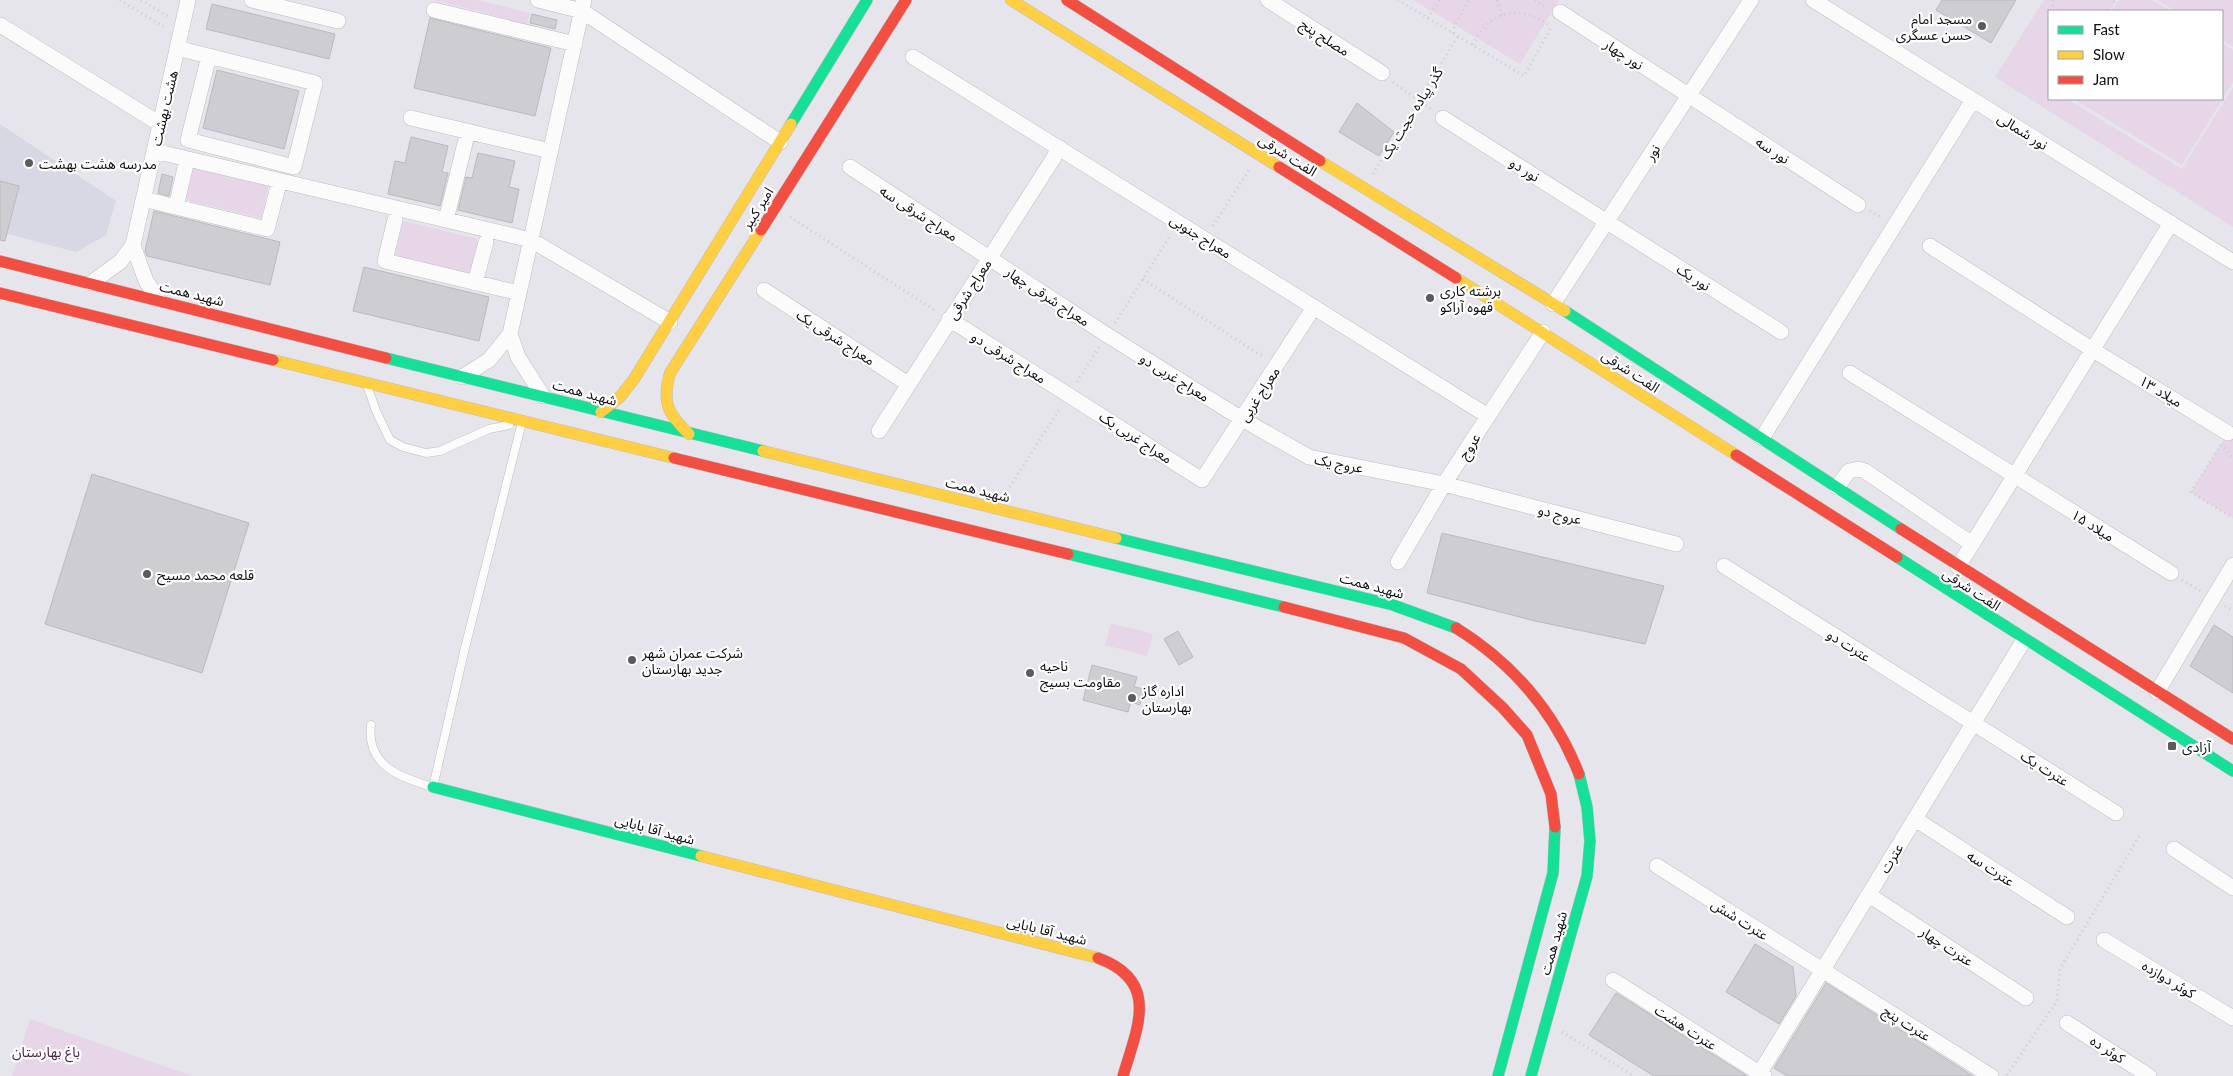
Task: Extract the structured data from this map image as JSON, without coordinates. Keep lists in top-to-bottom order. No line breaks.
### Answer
{"streets":{"street":["مصلح پنج","نور چهار","هشت بهشت","نور شمالی","نور سه","نور","الفت شرقی","نور دو","امیر کبیر","معراج شرقی سه","معراج جنوبی","نور یک","معراج شرقی","شهید همت","معراج شرقی چهار","معراج شرقی یک","معراج شرقی دو","معراج غربی دو","میلاد ۱۳","معراج غربی","معراج غربی یک","عروج","عروج یک","عروج دو","میلاد ۱۵","عترت دو","عترت یک","شهید آقا بابایی","عترت","عترت سه","عترت شش","عترت چهار","کوثر دوازده","عترت پنج","عترت هشت","کوثر ده"],"path":["گذر پیاده حجت یک"]},"crossings":[["نور چهار","نور سه"],["نور چهار","نور"],["گذر پیاده حجت یک","الفت شرقی"],["نور سه","نور"],["نور","الفت شرقی"],["نور","نور دو"],["نور","نور یک"],["الفت شرقی","عروج"],["الفت شرقی","عترت"],["نور دو","نور یک"],["امیر کبیر","شهید همت"],["معراج شرقی سه","معراج شرقی"],["معراج شرقی سه","معراج شرقی چهار"],["معراج جنوبی","معراج شرقی"],["معراج جنوبی","معراج غربی"],["معراج جنوبی","عروج"],["معراج شرقی","معراج شرقی چهار"],["معراج شرقی","معراج شرقی یک"],["معراج شرقی","معراج شرقی دو"],["معراج شرقی چهار","معراج غربی دو"],["معراج شرقی دو","معراج غربی یک"],["معراج غربی دو","معراج غربی"],["معراج غربی دو","عروج یک"],["معراج غربی","معراج غربی یک"],["معراج غربی","عروج یک"],["عروج","عروج یک"],["عروج","عروج دو"],["عروج یک","عروج دو"],["عترت دو","عترت یک"],["عترت دو","عترت"],["عترت یک","عترت"],["عترت","عترت سه"],["عترت","عترت شش"],["عترت","عترت چهار"],["عترت","عترت پنج"],["عترت","عترت هشت"],["عترت شش","عترت پنج"]],"parks":["باغ بهارستان"],"places":{"other":["مسجد امام حسن عسگری","مدرسه هشت بهشت","برشته کاری قهوه آراکو","قلعه محمد مسیح","شرکت عمران شهر جدید بهارستان","ناحیه مقاومت بسیج","اداره گاز بهارستان"],"transit":["آزادی"]},"legend":["Fast","Slow","Jam"]}
